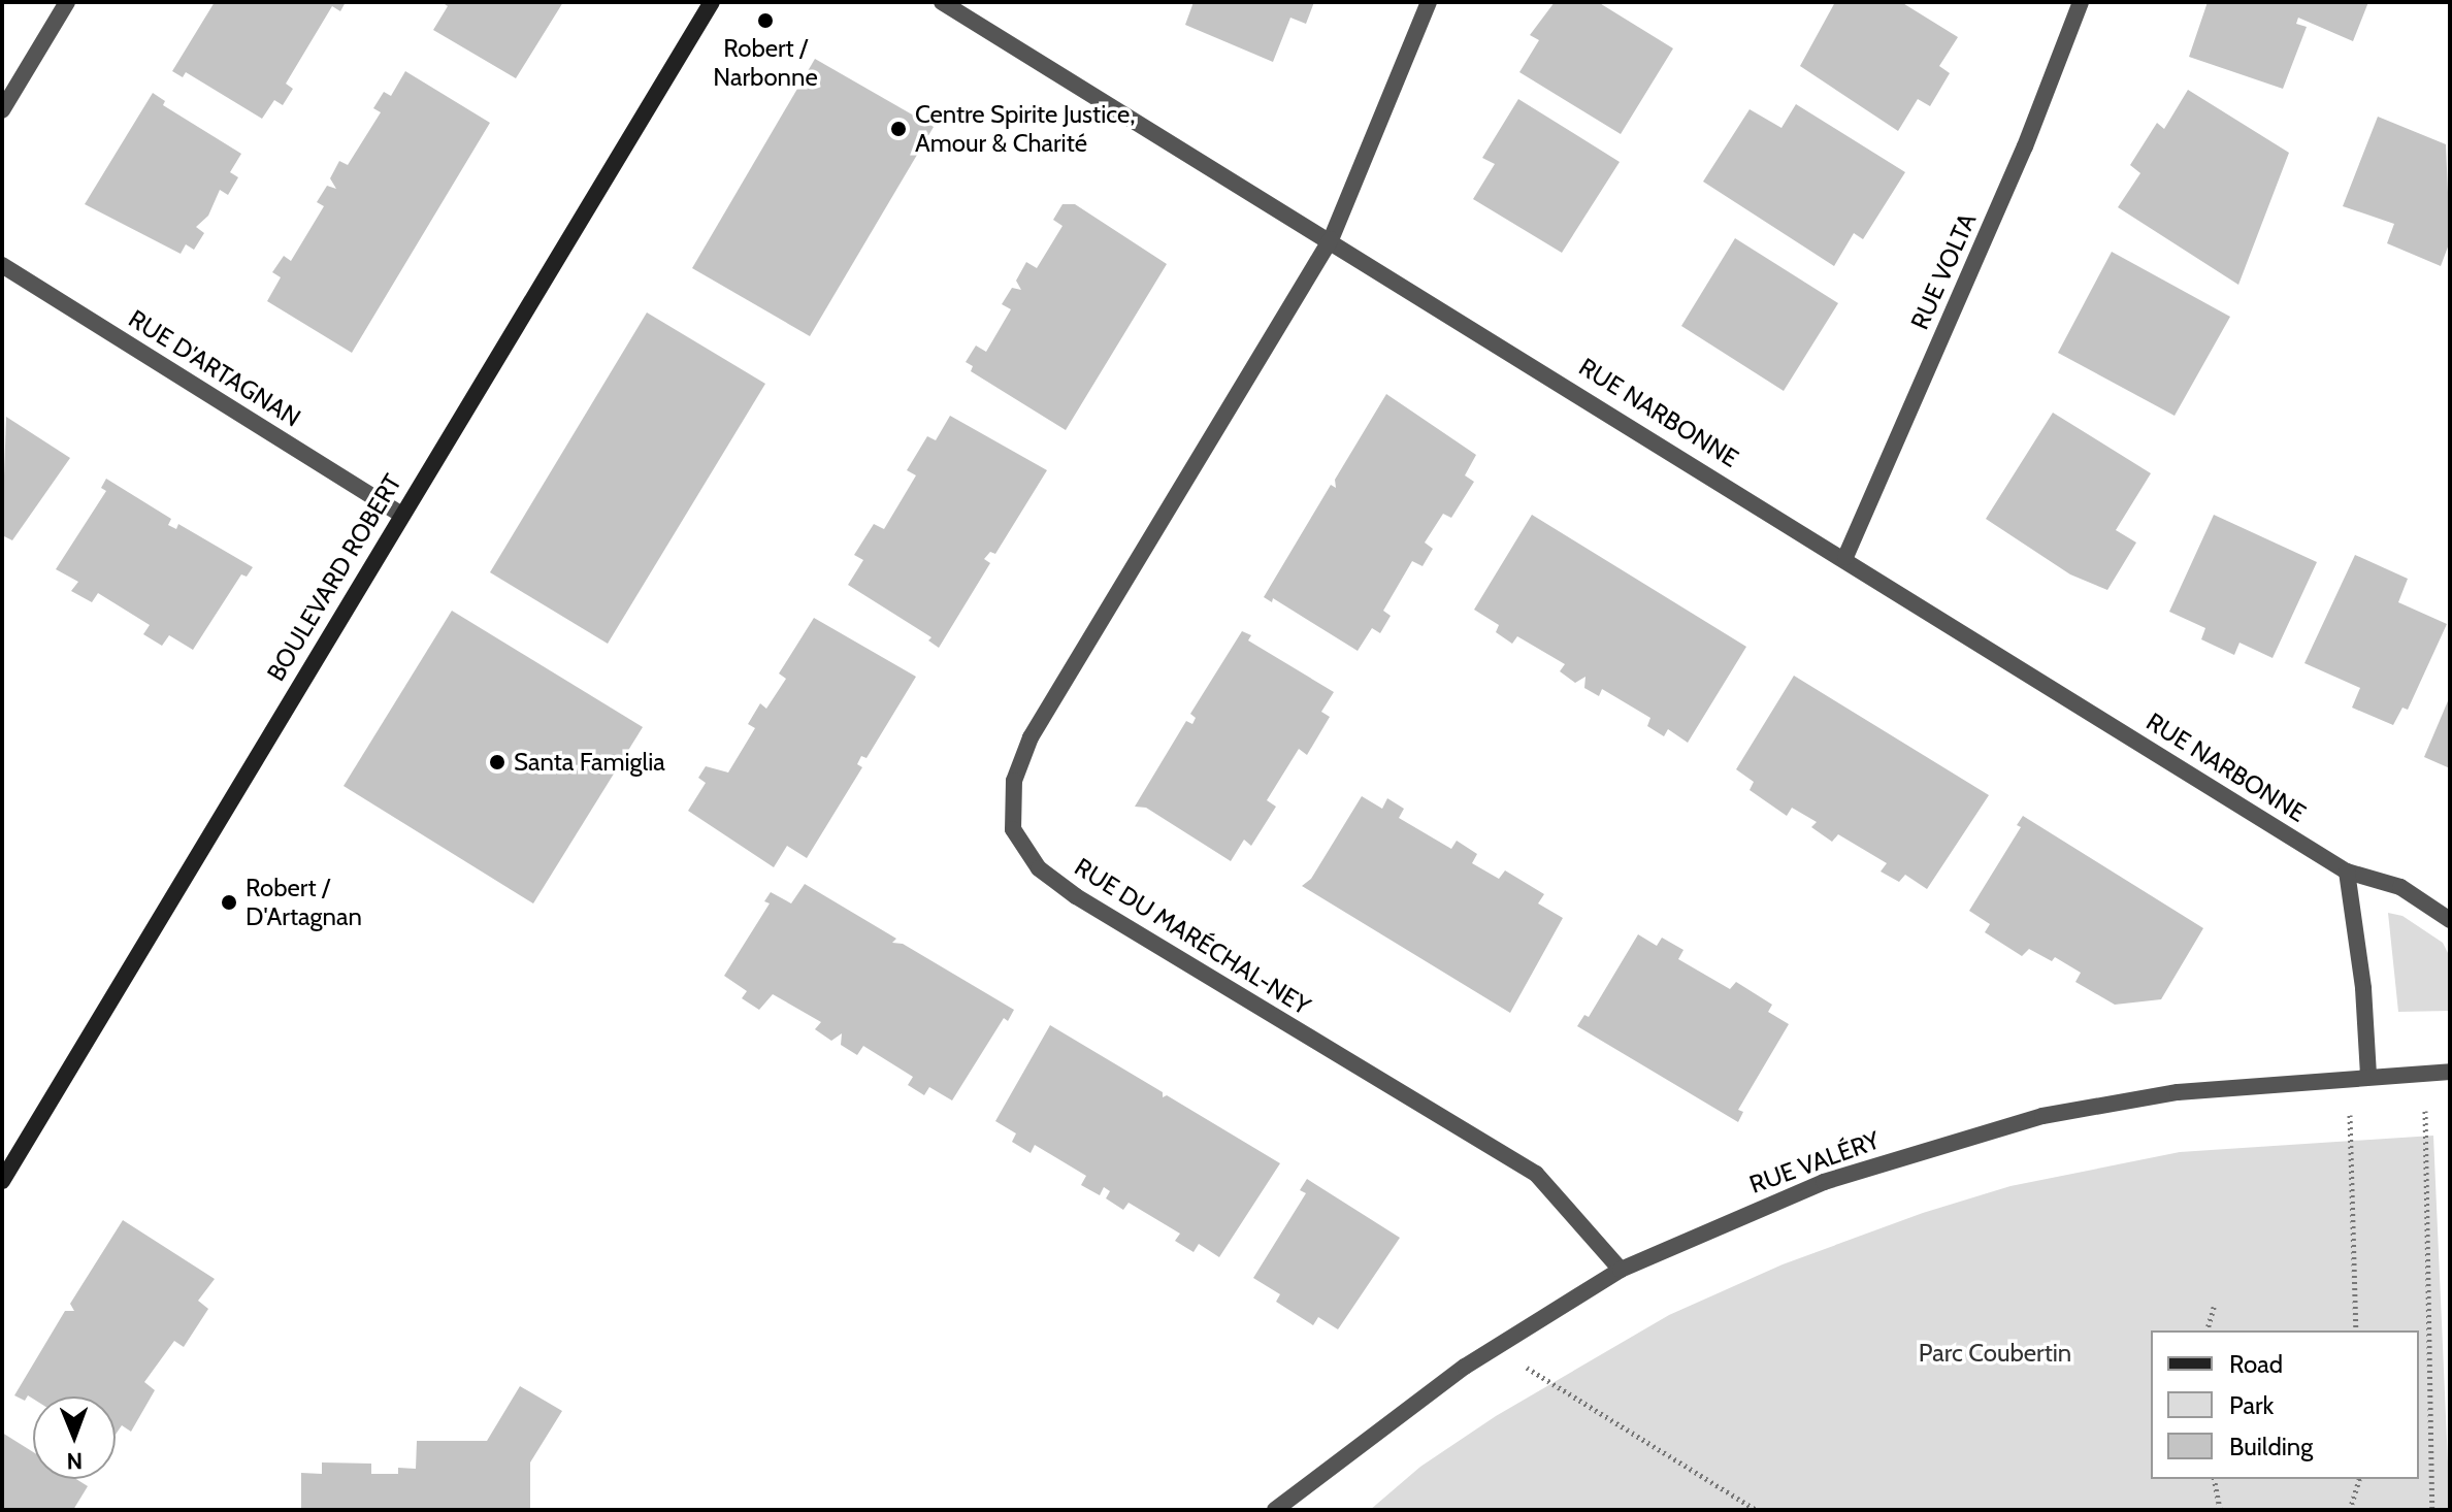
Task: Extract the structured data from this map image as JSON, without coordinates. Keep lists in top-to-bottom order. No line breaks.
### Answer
{"streets":{"street":["RUE VOLTA","RUE D'ARTAGNAN","RUE NARBONNE","BOULEVARD ROBERT","RUE DU MARÉCHAL-NEY","RUE VALÉRY"]},"crossings":[["RUE VOLTA","RUE NARBONNE"],["RUE D'ARTAGNAN","BOULEVARD ROBERT"],["RUE NARBONNE","RUE DU MARÉCHAL-NEY"],["RUE DU MARÉCHAL-NEY","RUE VALÉRY"]],"parks":["Parc Coubertin"],"places":["Robert / Narbonne","Centre Spirite Justice, Amour & Charité","Santa Famiglia","Robert / D'Artagnan"],"legend":["Road","Park","Building"],"north":"bottom"}
